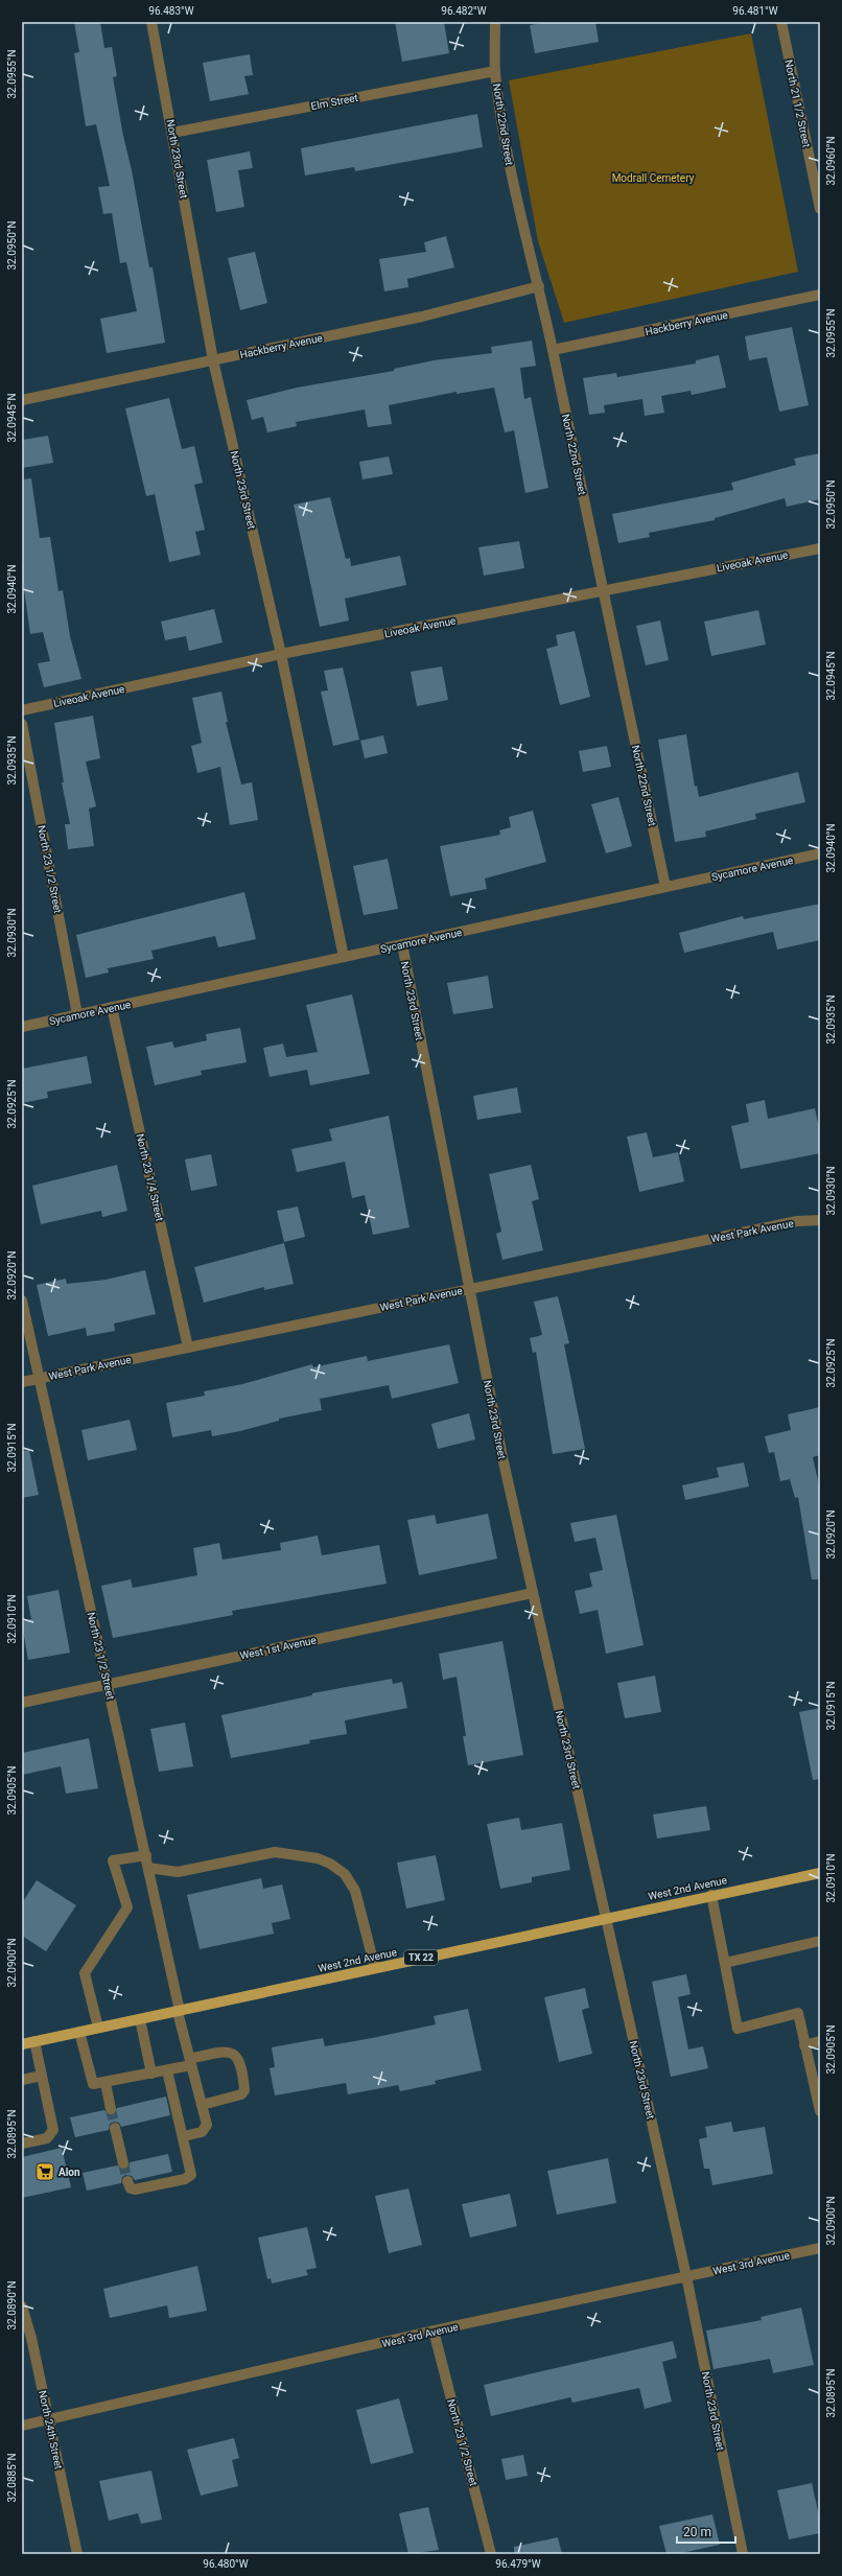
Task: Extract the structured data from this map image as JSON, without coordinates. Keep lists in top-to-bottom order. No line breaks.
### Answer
{"streets":{"main road":["West 2nd Avenue","TX 22"],"street":["Elm Street","North 21 1/2 Street","North 22nd Street","North 23rd Street","Hackberry Avenue","Liveoak Avenue","Sycamore Avenue","North 23 1/2 Street","North 23 1/4 Street","West Park Avenue","West 1st Avenue","West 3rd Avenue","North 24th Street"]},"crossings":[["Elm Street","North 22nd Street"],["Elm Street","North 23rd Street"],["North 22nd Street","Hackberry Avenue"],["North 22nd Street","Liveoak Avenue"],["North 22nd Street","Sycamore Avenue"],["North 23rd Street","Hackberry Avenue"],["North 23rd Street","Liveoak Avenue"],["North 23rd Street","Sycamore Avenue"],["North 23rd Street","West Park Avenue"],["North 23rd Street","West 1st Avenue"],["North 23rd Street","West 2nd Avenue"],["North 23rd Street","West 3rd Avenue"],["Sycamore Avenue","North 23 1/2 Street"],["Sycamore Avenue","North 23 1/4 Street"],["North 23 1/2 Street","West Park Avenue"],["North 23 1/2 Street","West 1st Avenue"],["North 23 1/2 Street","West 2nd Avenue"],["North 23 1/2 Street","West 3rd Avenue"],["North 23 1/4 Street","West Park Avenue"],["West 3rd Avenue","North 24th Street"]],"parks":["Modrall Cemetery"],"places":{"supermarket":["Alon"]},"scale_bar":"20 m","coordinates":["96.483°W","96.482°W","96.481°W","32.0955°N","32.0960°N","32.0950°N","32.0945°N","32.0940°N","32.0935°N","32.0930°N","32.0925°N","32.0920°N","32.0915°N","32.0910°N","32.0905°N","32.0900°N","32.0895°N","32.0890°N","32.0885°N","96.480°W","96.479°W"]}
